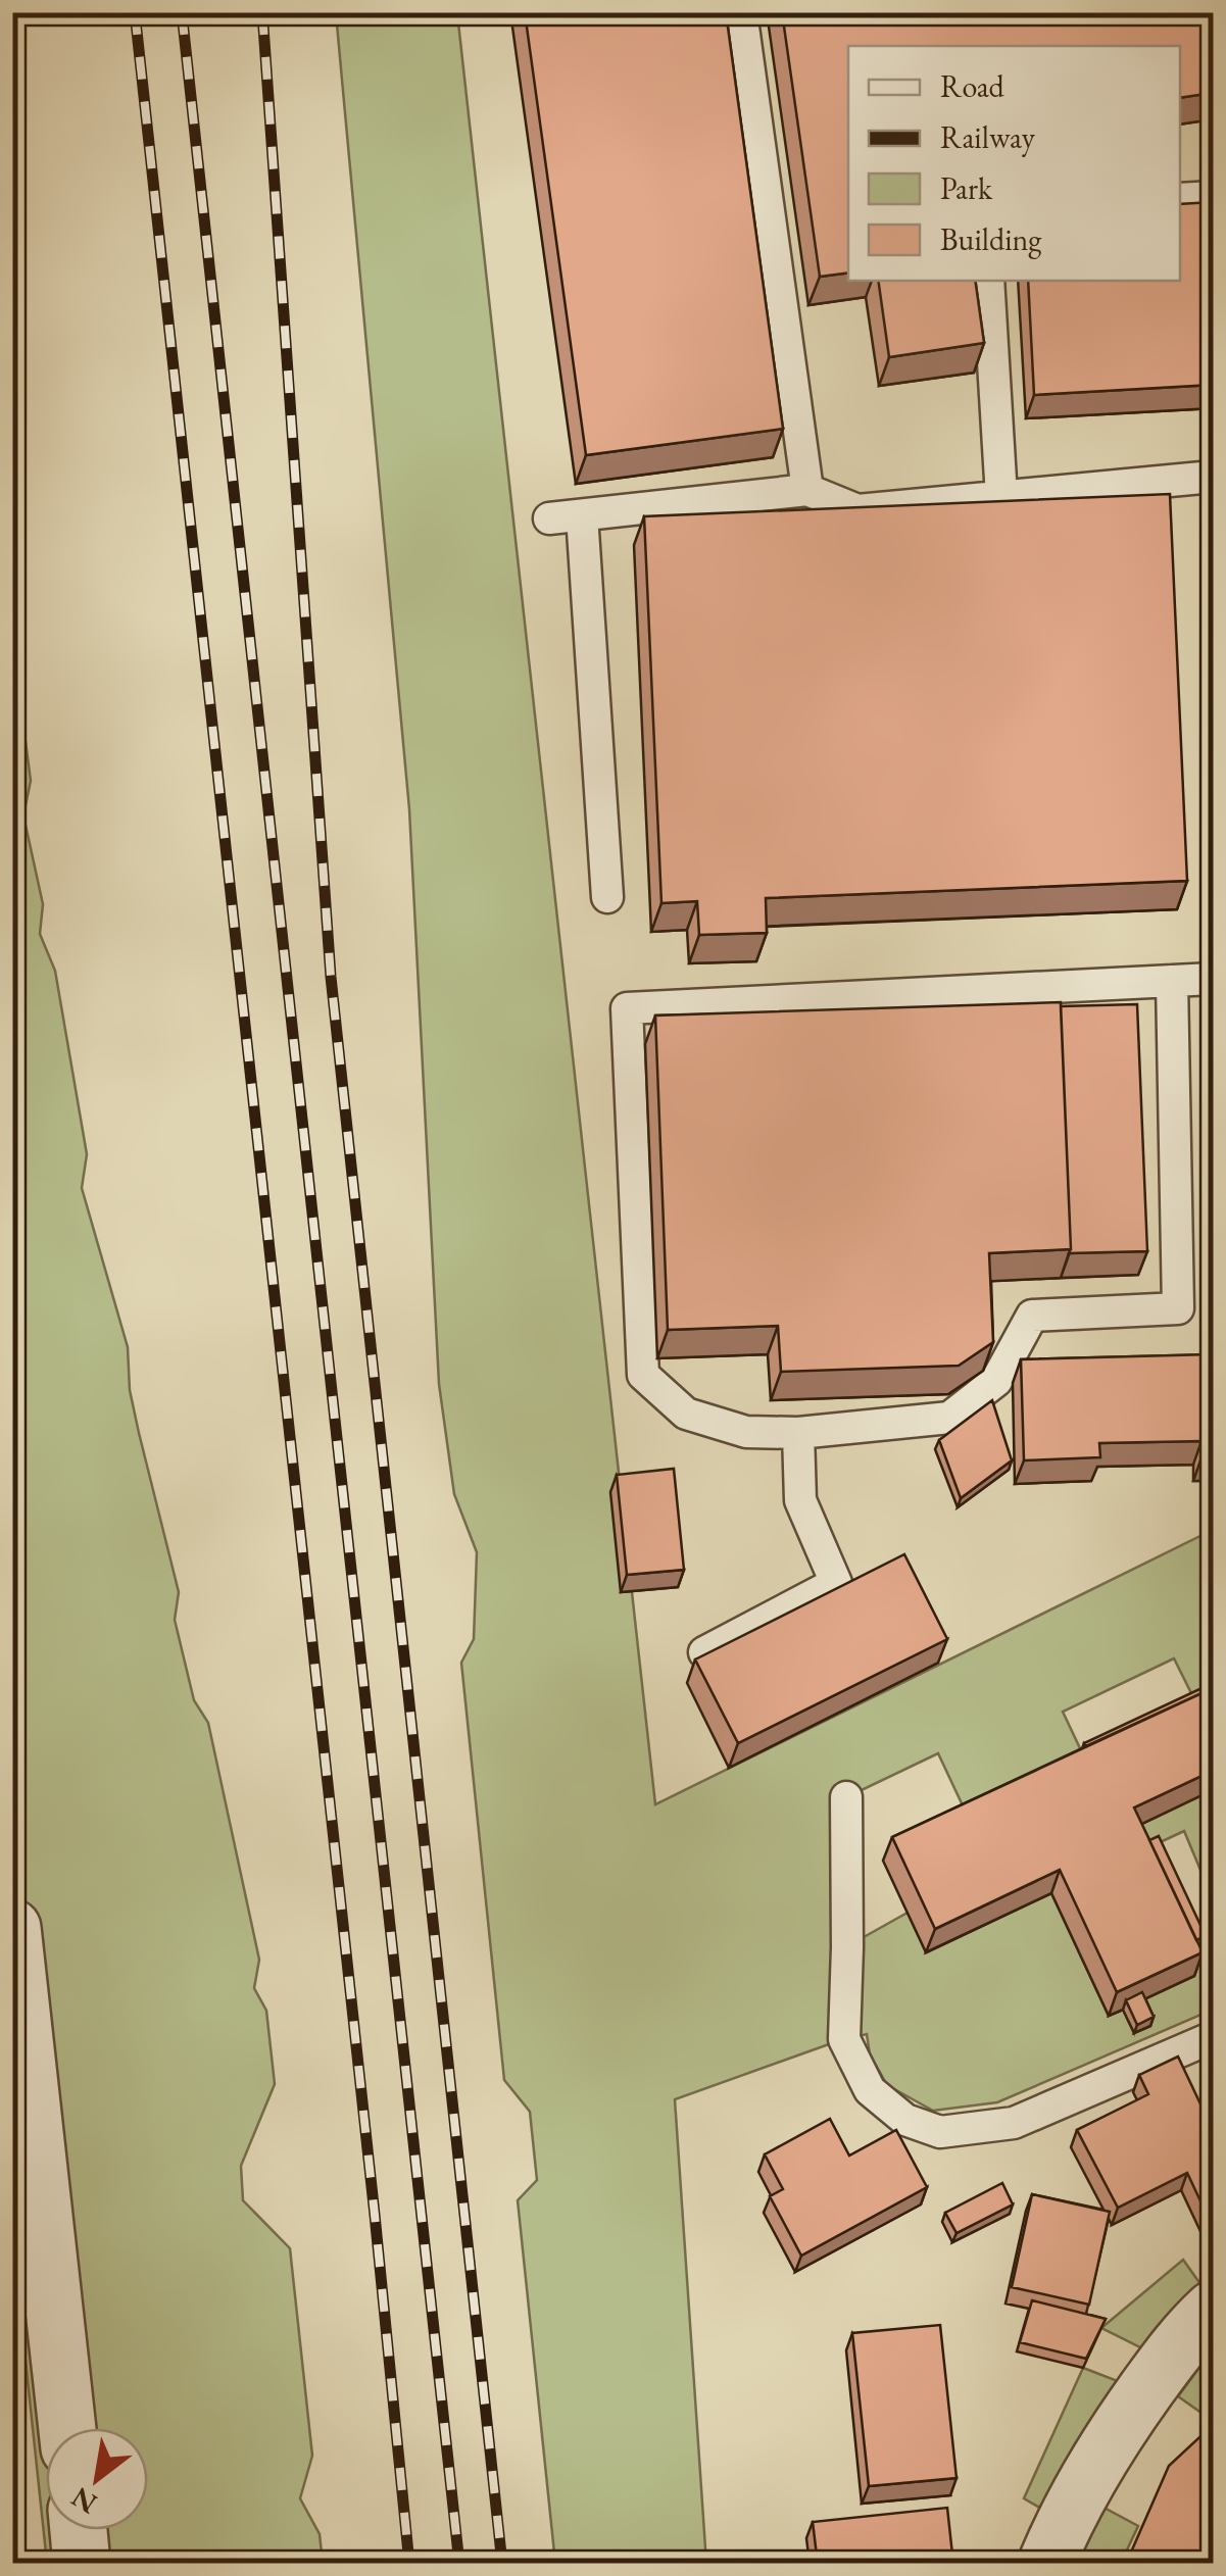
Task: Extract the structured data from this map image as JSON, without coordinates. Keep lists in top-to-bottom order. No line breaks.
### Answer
{"legend":["Road","Railway","Park","Building"],"north":"bottom left"}
